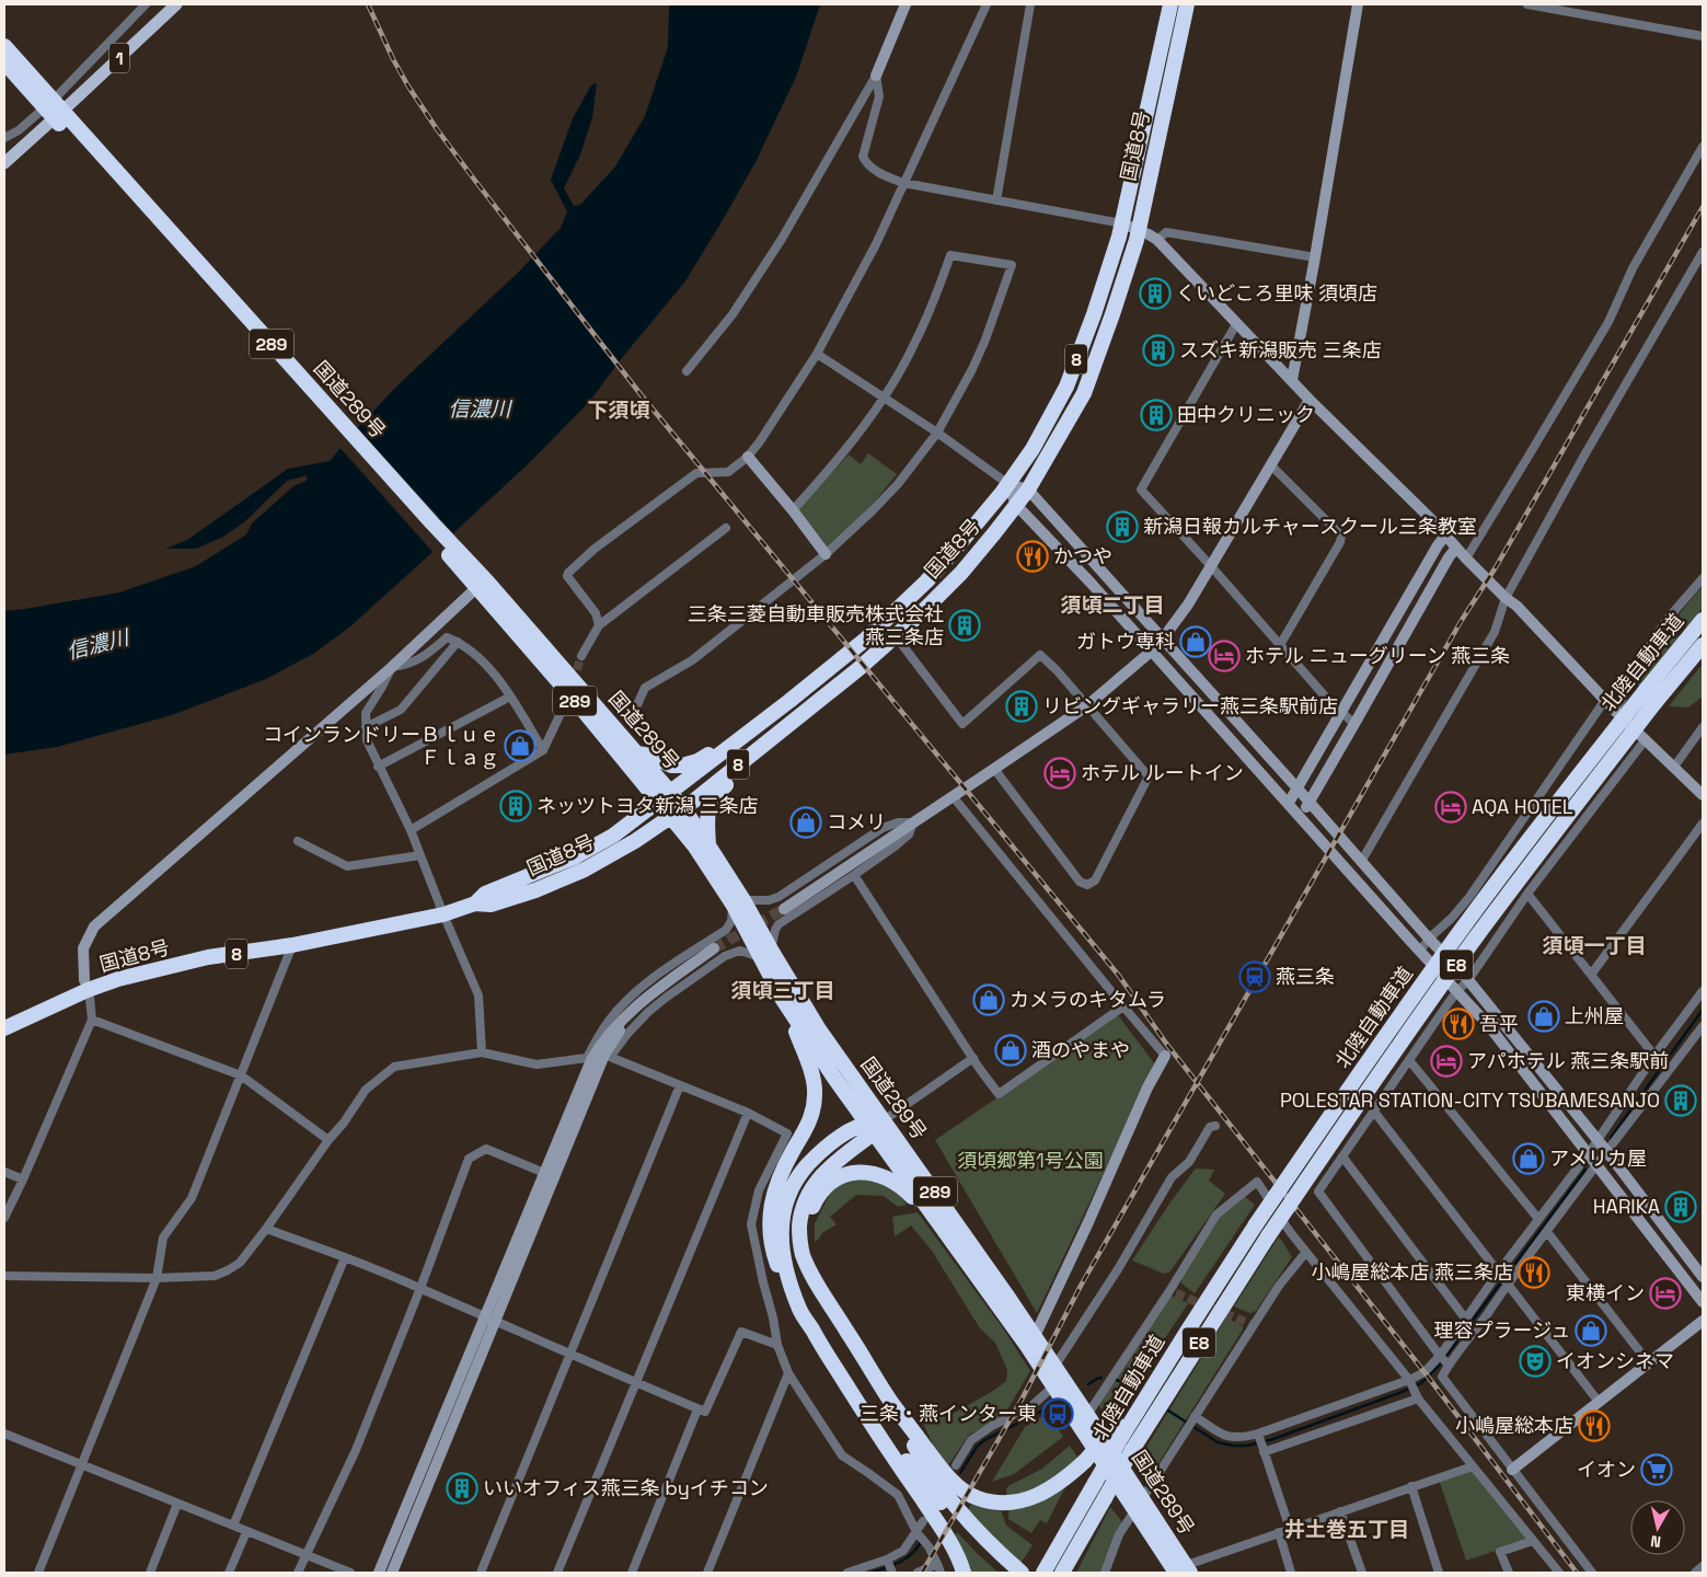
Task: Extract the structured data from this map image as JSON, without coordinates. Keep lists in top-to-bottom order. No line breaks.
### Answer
{"streets":{"highway":["国道8号","289","8","国道289号","北陸自動車道","E8"],"main road":["1"]},"crossings":[["1","国道289号"],["国道8号","国道289号"]],"districts":["下須頃","須頃二丁目","須頃一丁目","須頃三丁目","井土巻五丁目"],"water":["信濃川"],"parks":["須頃郷第1号公園"],"places":{"building":["くいどころ里味 須頃店","スズキ新潟販売 三条店","田中クリニック","新潟日報カルチャースクール三条教室","三条三菱自動車販売株式会社 燕三条店","リビングギャラリー燕三条駅前店","ネッツトヨタ新潟 三条店","POLESTAR STATION-CITY TSUBAMESANJO","HARIKA","いいオフィス燕三条 byイチコン"],"restaurant":["かつや","吾平","小嶋屋総本店 燕三条店","小嶋屋総本店"],"shop":["ガトウ専科","コインランドリーＢｌｕｅ Ｆｌａｇ","コメリ","カメラのキタムラ","上州屋","酒のやまや","アメリカ屋","理容プラージュ"],"hotel":["ホテル ニューグリーン 燕三条","ホテル ルートイン","AQA HOTEL","アパホテル 燕三条駅前","東横イン"],"station":["燕三条"],"theatre":["イオンシネマ"],"bus stop":["三条・燕インター東"],"supermarket":["イオン"]},"north":"bottom"}
